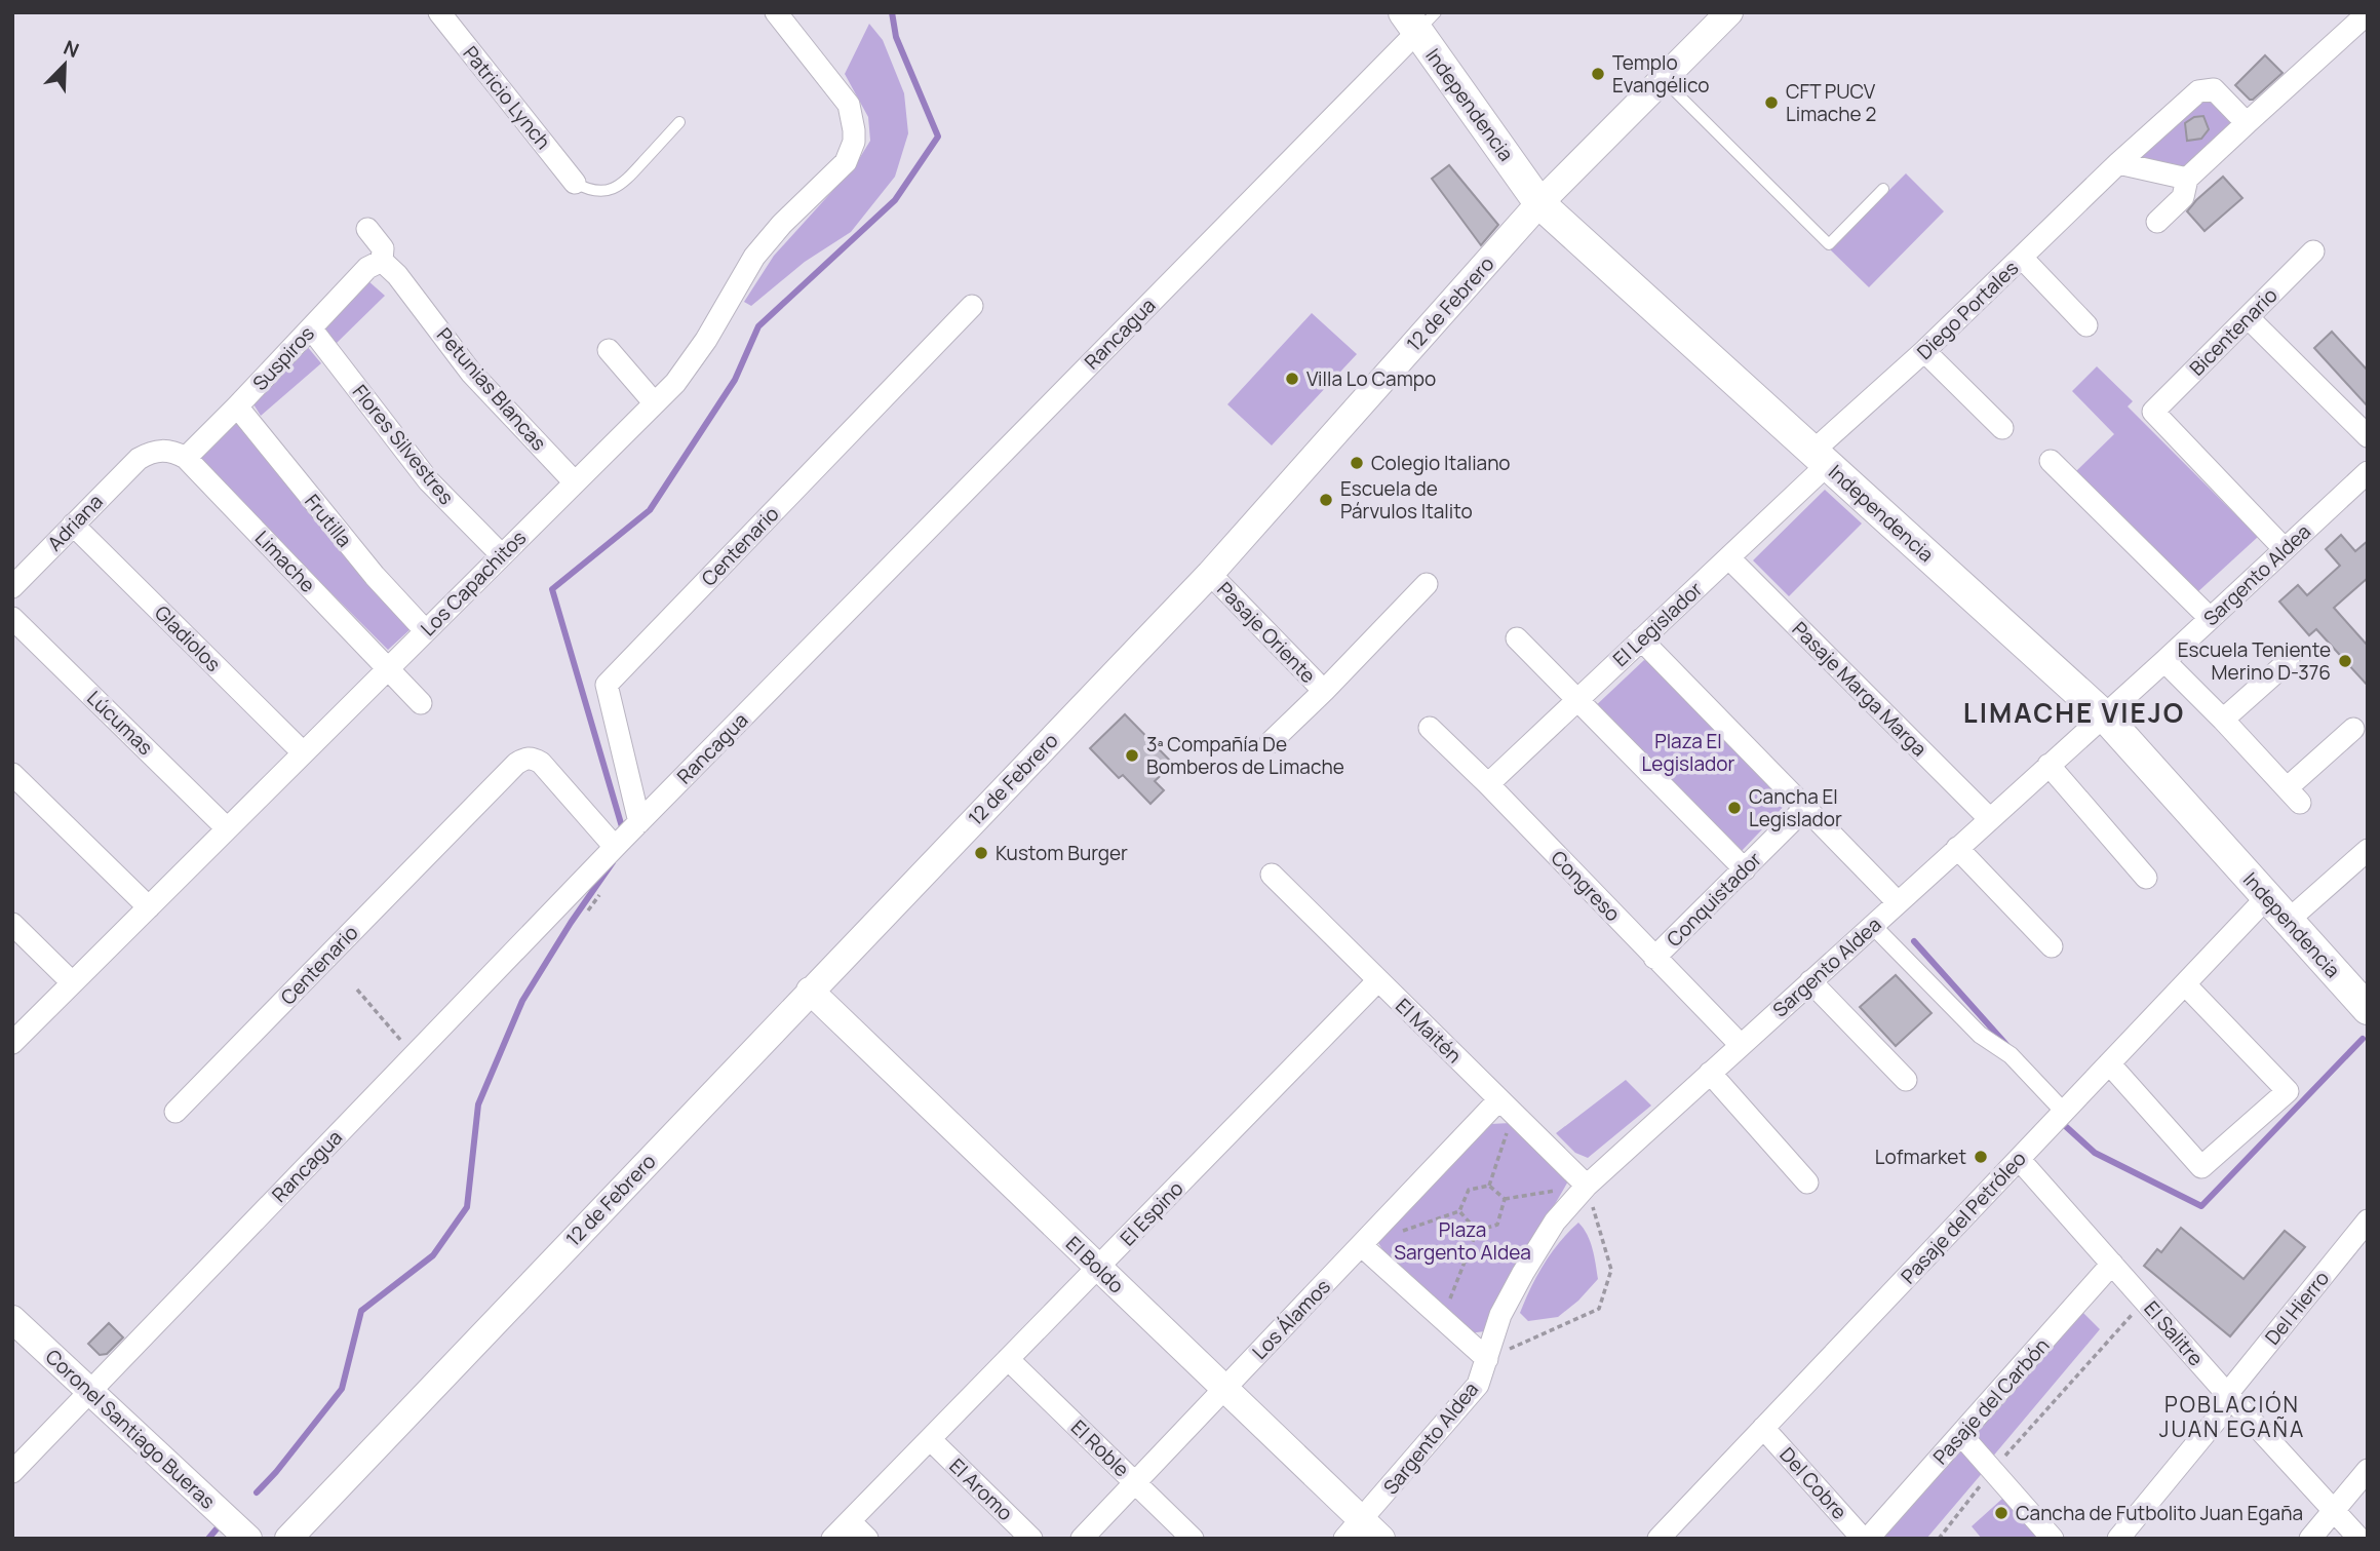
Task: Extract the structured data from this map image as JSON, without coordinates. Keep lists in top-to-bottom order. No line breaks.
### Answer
{"streets":{"main road":["Independencia"],"street":["Patricio Lynch","12 de Febrero","Diego Portales","Bicentenario","Rancagua","Suspiros","Petunias Blancas","Flores Silvestres","Frutilla","Adriana","Centenario","Limache","Sargento Aldea","Los Capachitos","El Legislador","Pasaje Oriente","Gladiolos","Pasaje Marga Marga","Lúcumas","Congreso","Conquistador","El Maitén","El Espino","Pasaje del Petróleo","El Boldo","Del Hierro","Los Álamos","El Salitre","Pasaje del Carbón","Coronel Santiago Bueras","El Roble","Del Cobre","El Aromo"]},"crossings":[["Independencia","12 de Febrero"],["Independencia","Diego Portales"],["Independencia","Rancagua"],["Independencia","Sargento Aldea"],["Independencia","El Legislador"],["Independencia","Pasaje del Petróleo"],["12 de Febrero","Pasaje Oriente"],["12 de Febrero","El Boldo"],["Diego Portales","El Legislador"],["Bicentenario","Sargento Aldea"],["Rancagua","Centenario"],["Rancagua","Coronel Santiago Bueras"],["Suspiros","Petunias Blancas"],["Suspiros","Flores Silvestres"],["Suspiros","Frutilla"],["Suspiros","Adriana"],["Suspiros","Limache"],["Petunias Blancas","Los Capachitos"],["Flores Silvestres","Los Capachitos"],["Frutilla","Los Capachitos"],["Adriana","Limache"],["Adriana","Gladiolos"],["Limache","Los Capachitos"],["Sargento Aldea","Pasaje Marga Marga"],["Sargento Aldea","Congreso"],["Sargento Aldea","El Maitén"],["Sargento Aldea","El Boldo"],["Los Capachitos","Gladiolos"],["Los Capachitos","Lúcumas"],["El Legislador","Pasaje Marga Marga"],["El Legislador","Congreso"],["Congreso","Conquistador"],["El Maitén","El Espino"],["El Maitén","Los Álamos"],["El Espino","El Boldo"],["El Espino","El Roble"],["El Espino","El Aromo"],["Pasaje del Petróleo","El Salitre"],["Pasaje del Petróleo","Del Cobre"],["El Boldo","Los Álamos"],["Del Hierro","El Salitre"],["Los Álamos","El Roble"],["El Salitre","Pasaje del Carbón"],["Pasaje del Carbón","Del Cobre"]],"districts":["LIMACHE VIEJO","POBLACIÓN JUAN EGAÑA"],"parks":["Plaza El Legislador","Plaza Sargento Aldea"],"places":["Templo Evangélico","CFT PUCV Limache 2","Villa Lo Campo","Colegio Italiano","Escuela de Párvulos Italito","Escuela Teniente Merino D-376","3ª Compañía De Bomberos de Limache","Cancha El Legislador","Kustom Burger","Lofmarket","Cancha de Futbolito Juan Egaña"],"north":"top right"}
